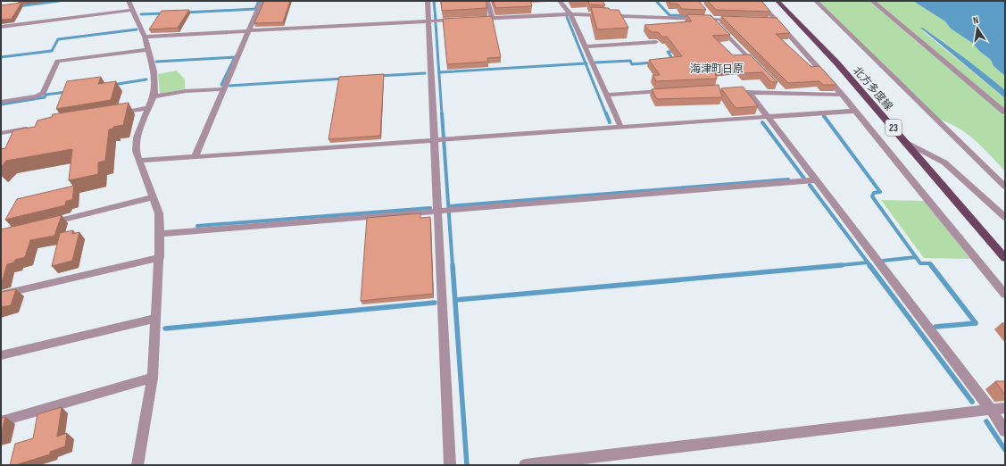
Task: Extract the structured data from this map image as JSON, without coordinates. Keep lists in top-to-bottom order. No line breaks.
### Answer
{"streets":{"main road":["北方多度線","23"]},"districts":["海津町日原"],"north":"top"}
